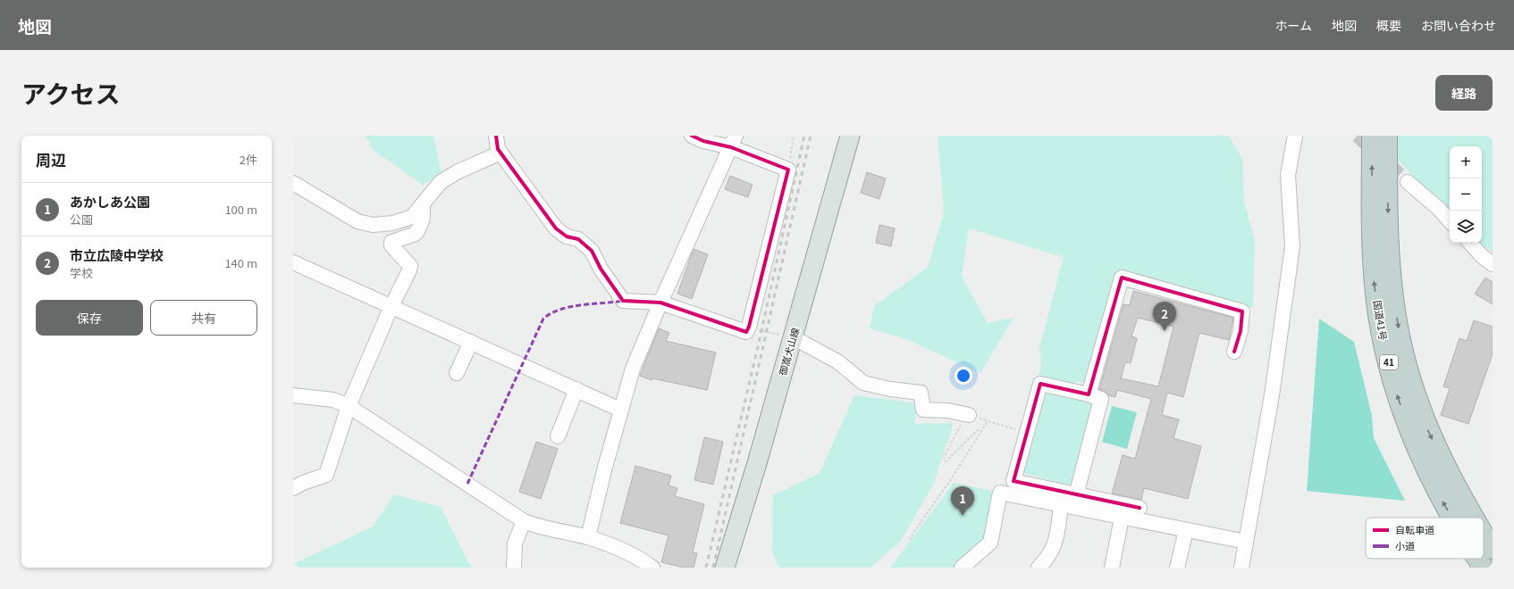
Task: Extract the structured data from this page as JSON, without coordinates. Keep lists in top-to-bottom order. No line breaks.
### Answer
{"streets":{"highway":["国道41号","41"],"main road":["御嵩犬山線"]},"legend":["自転車道","小道"],"page":{"header":"地図","nav":["ホーム","地図","概要","お問い合わせ"],"title":"アクセス","buttons":["経路",["保存","共有"]],"heading":["周辺","2件"],"map_buttons":["+","−"],"list":[{"mark":"1","name":"あかしあ公園","note":"公園","value":"100 m"},{"mark":"2","name":"市立広陵中学校","note":"学校","value":"140 m"}],"pins":["2","1"]}}
